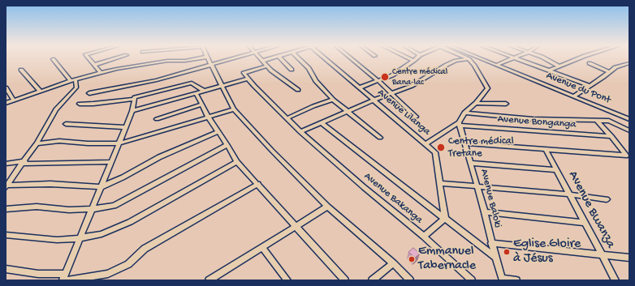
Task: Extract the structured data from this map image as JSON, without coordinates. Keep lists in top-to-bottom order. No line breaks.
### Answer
{"streets":{"street":["Avenue du Pont","Avenue Lilanga","Avenue Bonganga","Avenue Bakanga","Avenue Baloki","Avenue Bwanza"]},"crossings":[["Avenue Bonganga","Avenue Baloki"]],"places":["Centre médical Bana-lac","Centre médical Tretane","Eglise Gloire à Jésus","Emmanuel Tabernacle"]}
